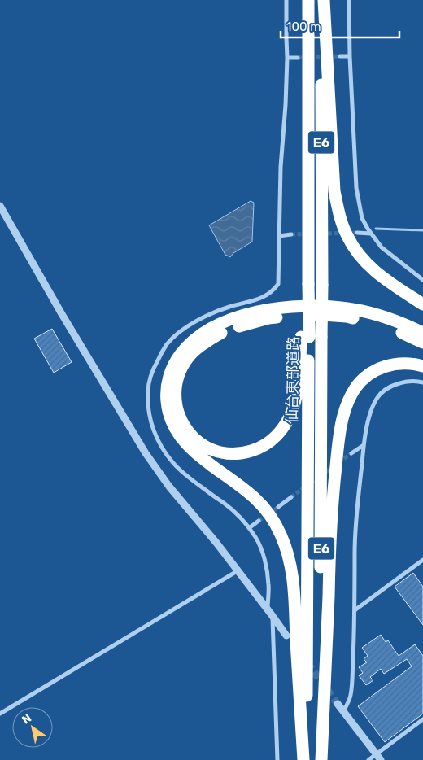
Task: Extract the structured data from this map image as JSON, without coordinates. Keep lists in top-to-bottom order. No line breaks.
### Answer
{"streets":{"highway":["E6","仙台東部道路"]},"scale_bar":"100 m","north":"top left"}
